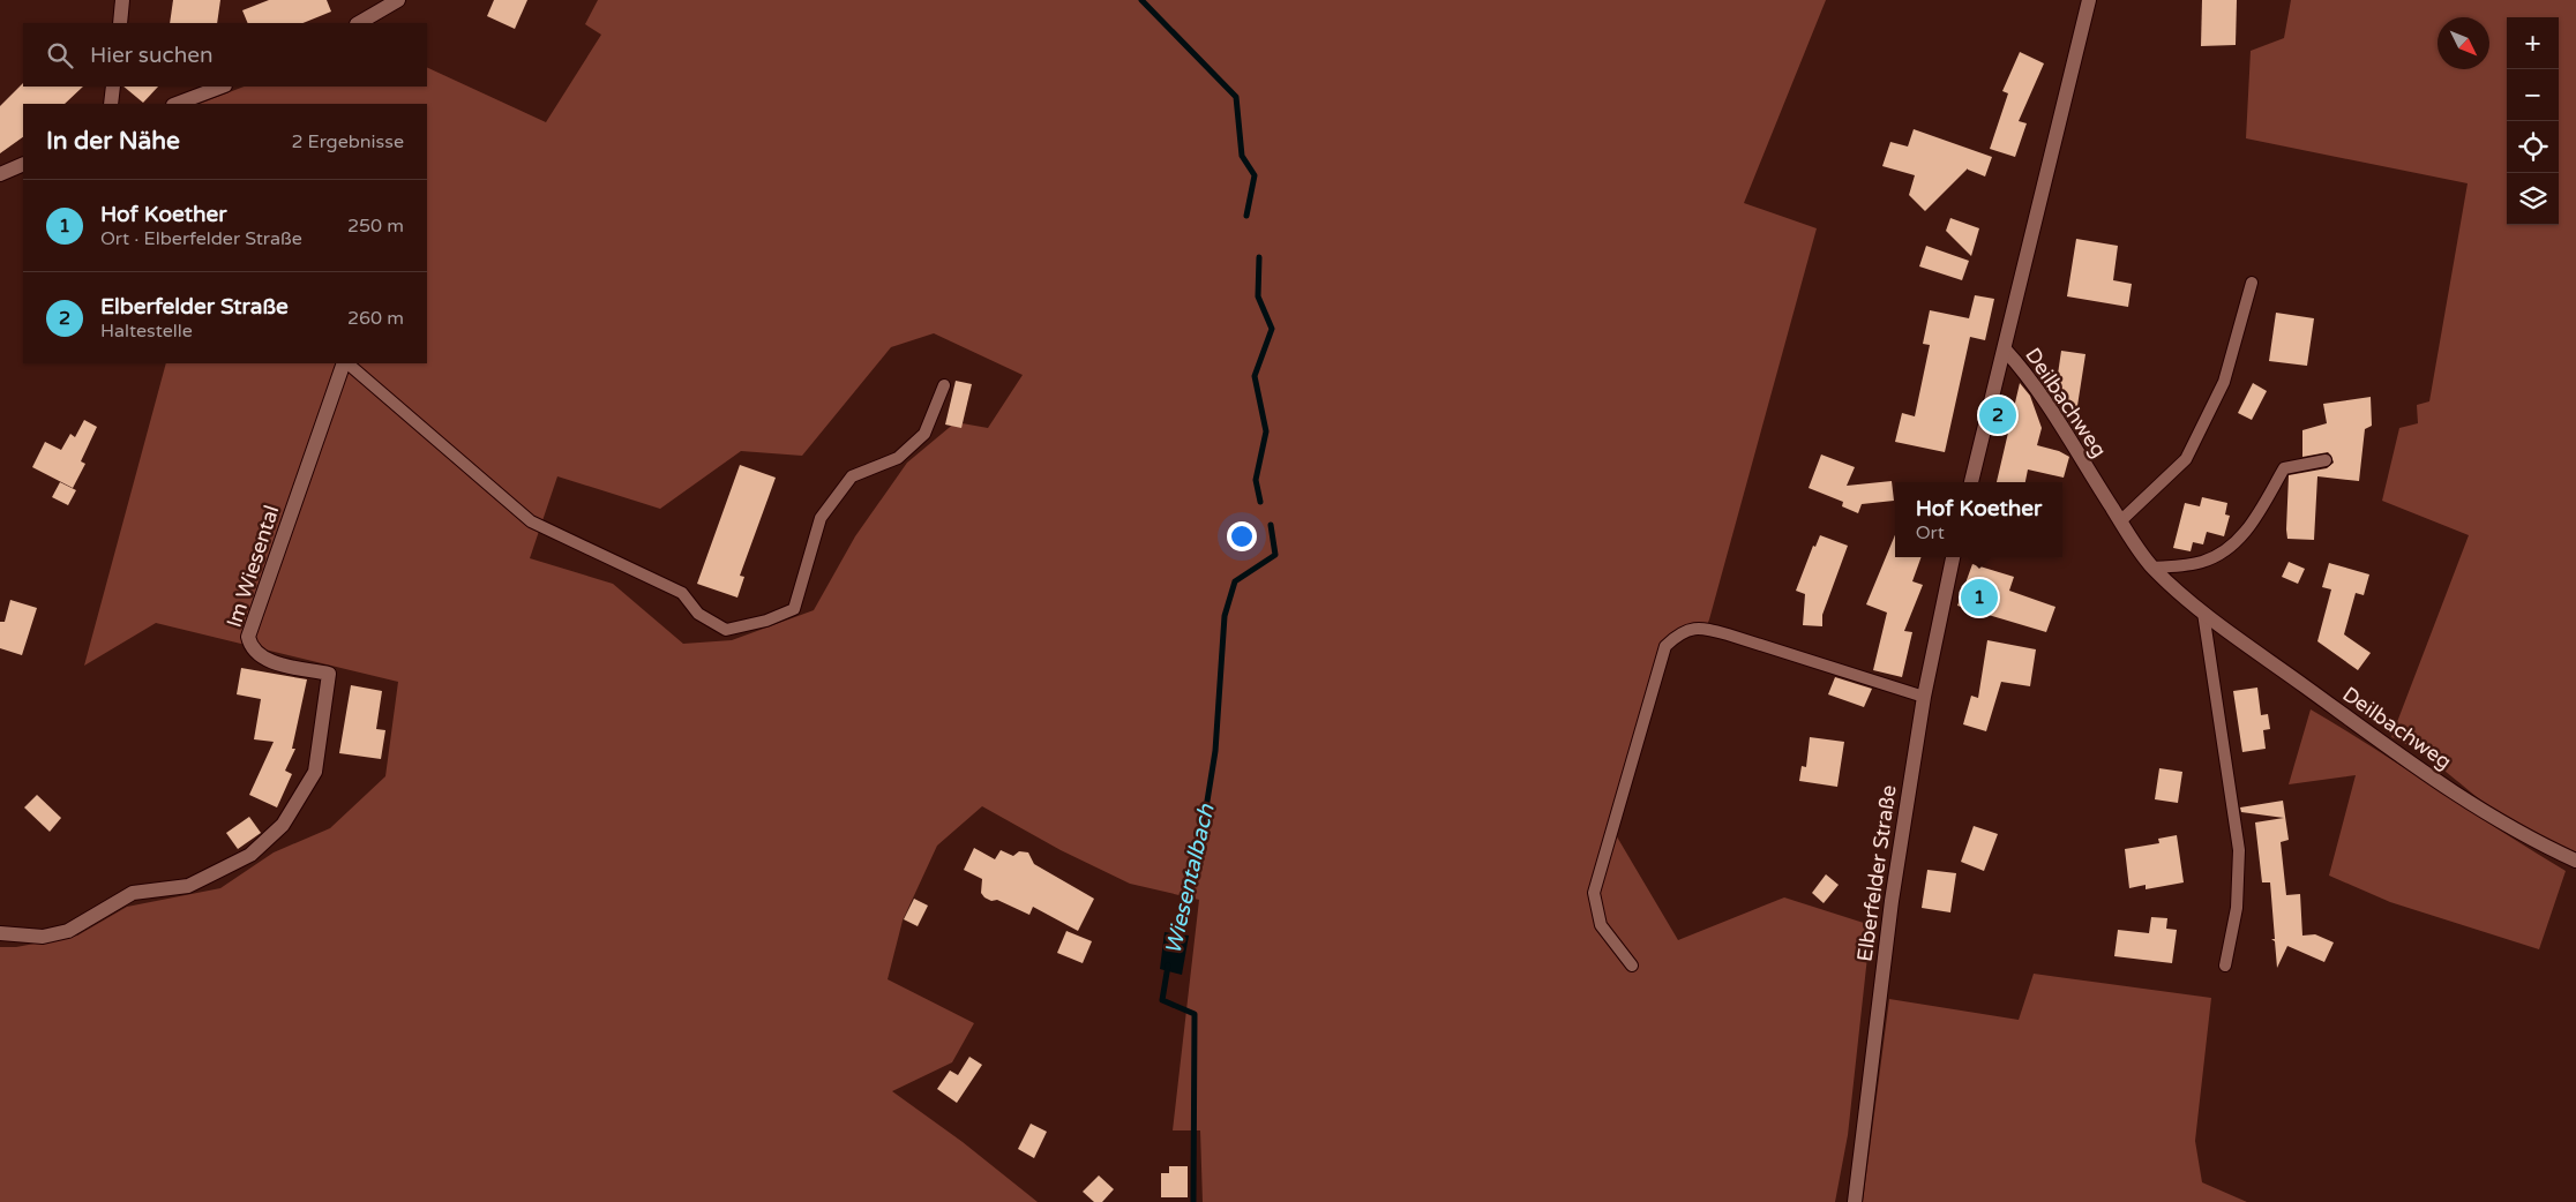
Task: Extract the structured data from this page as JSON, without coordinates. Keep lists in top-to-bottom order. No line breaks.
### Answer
{"streets":{"street":["Deilbachweg","Im Wiesental","Elberfelder Straße"]},"water":["Wiesentalbach"],"north":"bottom right","page":{"map_buttons":["+","−"],"search":"Hier suchen","heading":["In der Nähe","2 Ergebnisse"],"list":[{"mark":"1","name":"Hof Koether","note":"Ort · Elberfelder Straße","value":"250 m"},{"mark":"2","name":"Elberfelder Straße","note":"Haltestelle","value":"260 m"}],"pins":["2","1"],"popup":["Hof Koether","Ort"]}}
